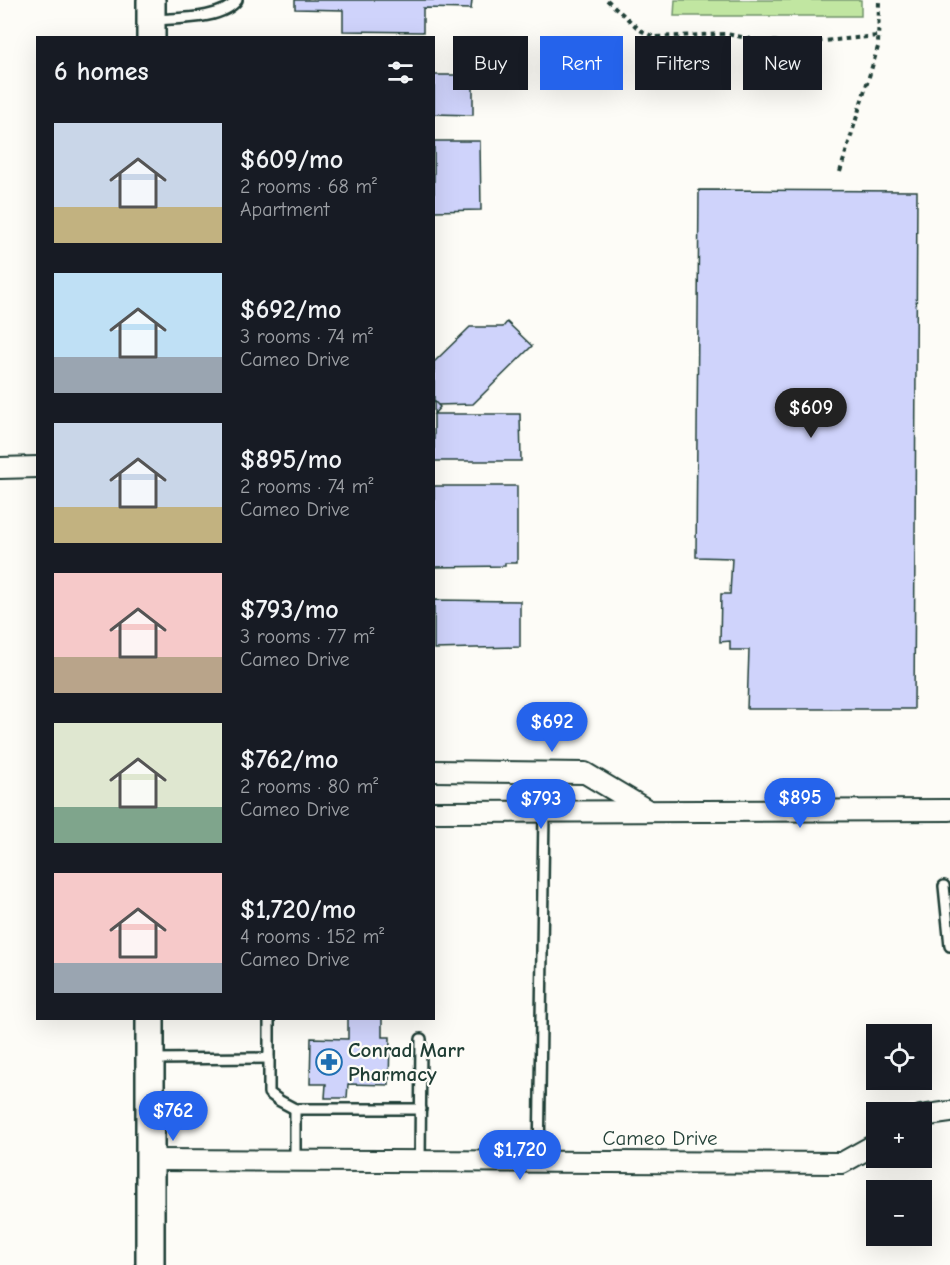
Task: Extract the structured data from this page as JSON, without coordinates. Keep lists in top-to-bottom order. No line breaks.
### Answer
{"streets":{"street":["Cameo Drive"]},"places":{"pharmacy":["Conrad Marr Pharmacy"]},"page":{"chip":["Buy","Rent","Filters","New"],"heading":"6 homes","list":[{"name":"$609/mo","note":"2 rooms · 68 m² · Apartment"},{"name":"$692/mo","note":"3 rooms · 74 m² · Cameo Drive"},{"name":"$895/mo","note":"2 rooms · 74 m² · Cameo Drive"},{"name":"$793/mo","note":"3 rooms · 77 m² · Cameo Drive"},{"name":"$762/mo","note":"2 rooms · 80 m² · Cameo Drive"},{"name":"$1,720/mo","note":"4 rooms · 152 m² · Cameo Drive"}],"price":["$609","$692","$895","$793","$762","$1,720"],"map_buttons":["+","−"]}}
